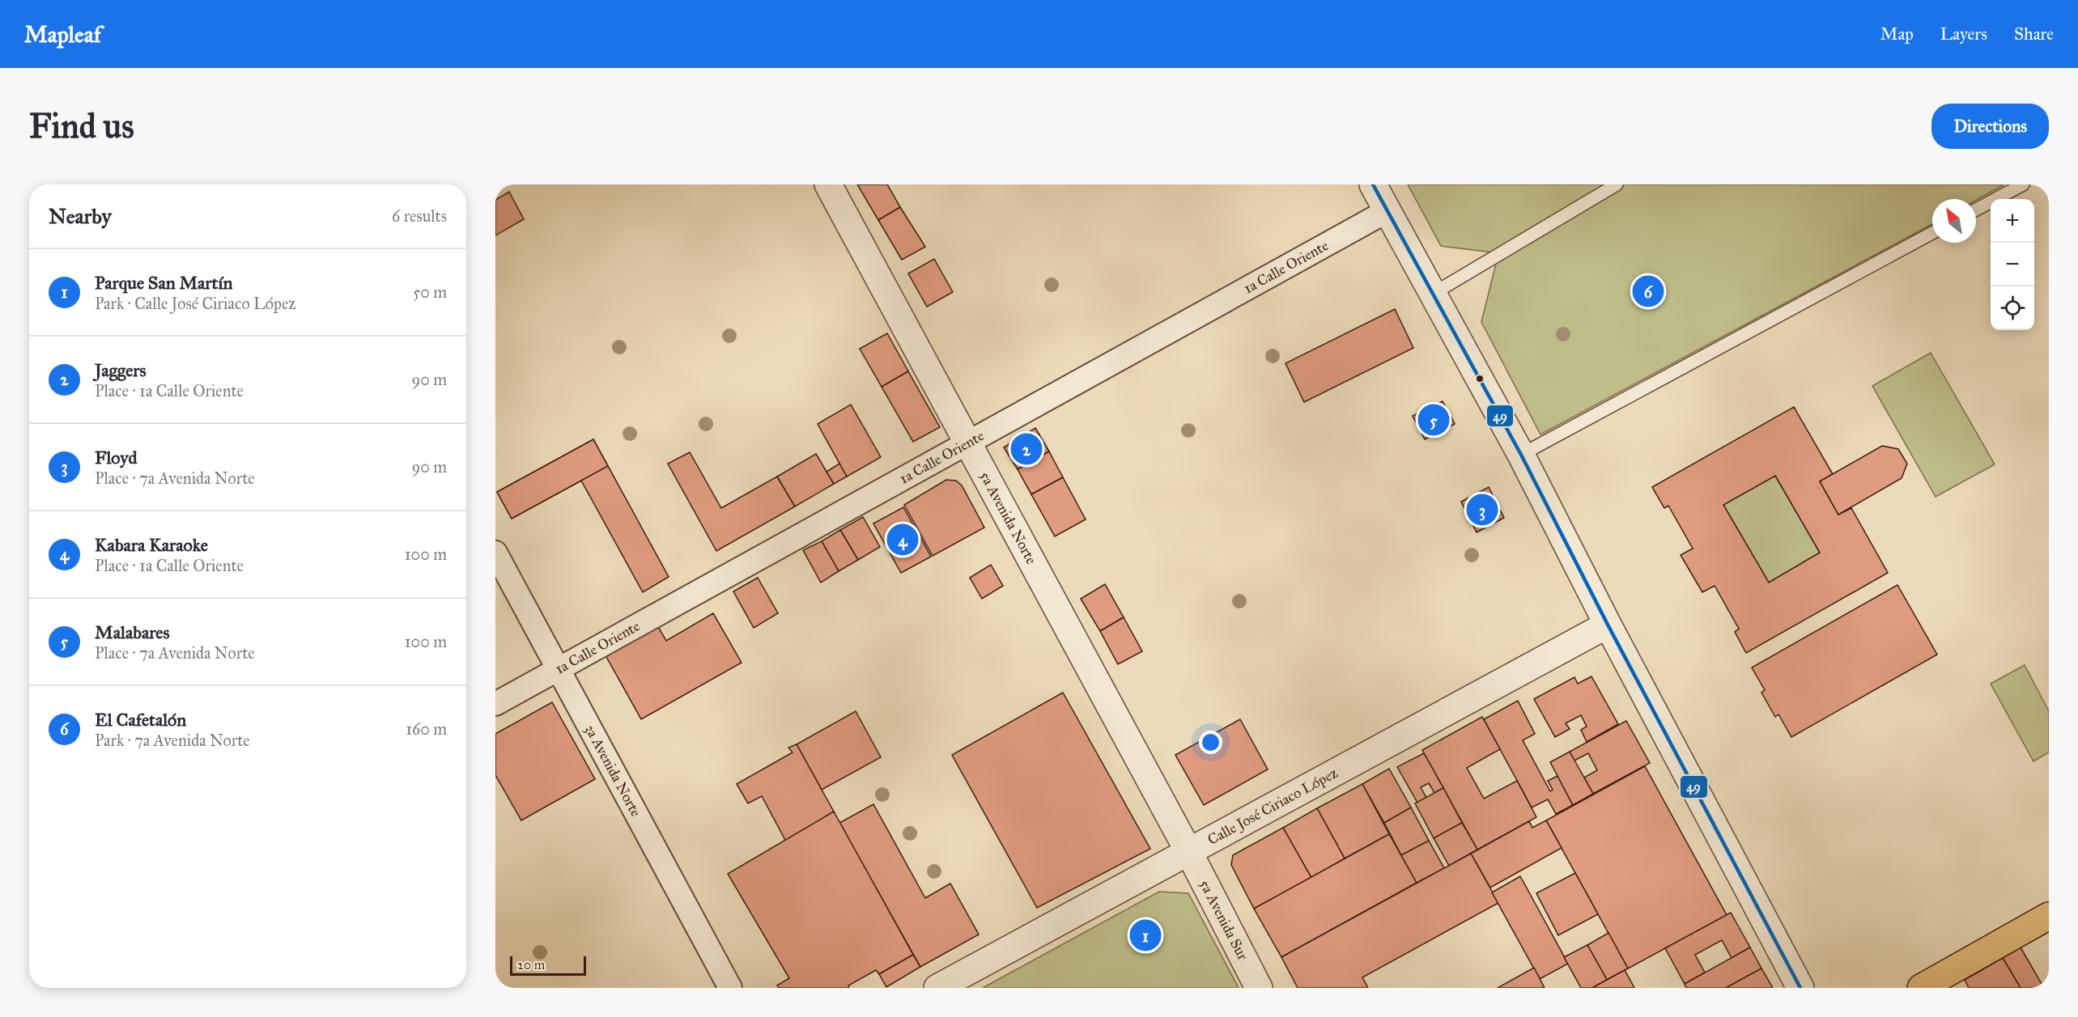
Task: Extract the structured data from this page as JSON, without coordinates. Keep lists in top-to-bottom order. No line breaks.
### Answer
{"streets":{"street":["1a Calle Oriente","5a Avenida Norte","3a Avenida Norte","Calle José Ciriaco López","5a Avenida Sur"]},"crossings":[["1a Calle Oriente","5a Avenida Norte"],["1a Calle Oriente","3a Avenida Norte"],["5a Avenida Norte","Calle José Ciriaco López"],["5a Avenida Norte","5a Avenida Sur"],["Calle José Ciriaco López","5a Avenida Sur"]],"lines":["transit line 49"],"scale_bar":"20 m","north":"top left","page":{"header":"Mapleaf","nav":["Map","Layers","Share"],"buttons":"Directions","title":"Find us","heading":["Nearby","6 results"],"map_buttons":["+","−"],"list":[{"mark":"1","name":"Parque San Martín","note":"Park · Calle José Ciriaco López","value":"50 m"},{"mark":"2","name":"Jaggers","note":"Place · 1a Calle Oriente","value":"90 m"},{"mark":"3","name":"Floyd","note":"Place · 7a Avenida Norte","value":"90 m"},{"mark":"4","name":"Kabara Karaoke","note":"Place · 1a Calle Oriente","value":"100 m"},{"mark":"5","name":"Malabares","note":"Place · 7a Avenida Norte","value":"100 m"},{"mark":"6","name":"El Cafetalón","note":"Park · 7a Avenida Norte","value":"160 m"}],"pins":["6","5","2","3","4","1"],"scale":"20 m"}}
